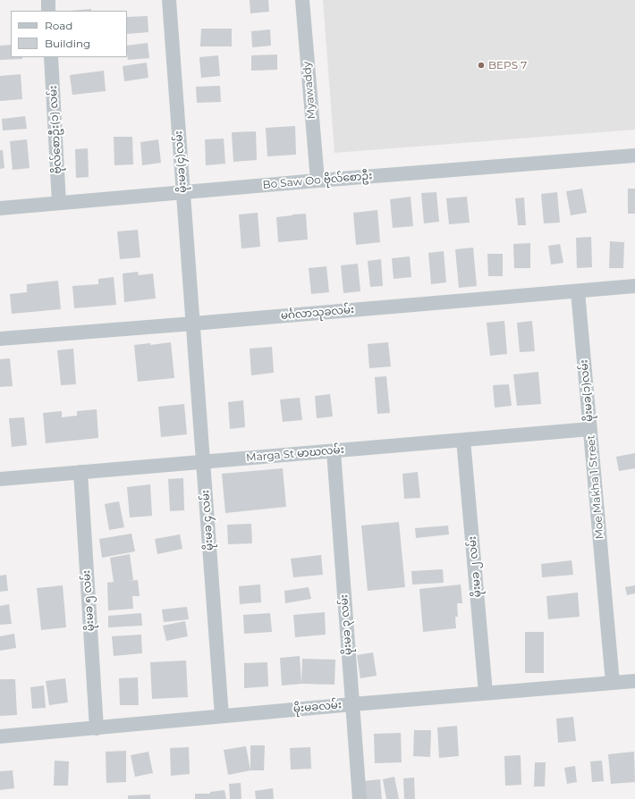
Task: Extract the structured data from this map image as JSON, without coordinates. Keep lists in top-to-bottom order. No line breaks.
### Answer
{"streets":{"street":["Myawaddy","ဗိုလ်စောဦး(၁) လမ်း","မိုးမခ(၄)လမ်း","Bo Saw Oo ဗိုလ်စောဦး","မင်္ဂလာသုခလမ်း","မိုးမခ(၁)လမ်း","Marga St မာဃလမ်း","Moe Makha 1 Street","မိုးမခ ၄ လမ်း","မိုးမခ ၂ လမ်း","မိုးမခ ၅ လမ်း","မိုးမခ ၃ လမ်း","မိုးမခလမ်း"]},"crossings":[["Myawaddy","Bo Saw Oo ဗိုလ်စောဦး"],["ဗိုလ်စောဦး(၁) လမ်း","Bo Saw Oo ဗိုလ်စောဦး"],["မိုးမခ(၄)လမ်း","Bo Saw Oo ဗိုလ်စောဦး"],["မိုးမခ(၄)လမ်း","မင်္ဂလာသုခလမ်း"],["မိုးမခ(၄)လမ်း","မိုးမခ ၄ လမ်း"],["မင်္ဂလာသုခလမ်း","မိုးမခ(၁)လမ်း"],["မင်္ဂလာသုခလမ်း","Moe Makha 1 Street"],["မင်္ဂလာသုခလမ်း","မိုးမခ ၄ လမ်း"],["မိုးမခ(၁)လမ်း","Moe Makha 1 Street"],["မိုးမခ(၁)လမ်း","မိုးမခလမ်း"],["Marga St မာဃလမ်း","Moe Makha 1 Street"],["Marga St မာဃလမ်း","မိုးမခ ၄ လမ်း"],["Marga St မာဃလမ်း","မိုးမခ ၂ လမ်း"],["Marga St မာဃလမ်း","မိုးမခ ၅ လမ်း"],["Marga St မာဃလမ်း","မိုးမခ ၃ လမ်း"],["Moe Makha 1 Street","မိုးမခလမ်း"],["မိုးမခ ၄ လမ်း","မိုးမခလမ်း"],["မိုးမခ ၂ လမ်း","မိုးမခလမ်း"],["မိုးမခ ၅ လမ်း","မိုးမခလမ်း"],["မိုးမခ ၃ လမ်း","မိုးမခလမ်း"]],"places":["BEPS 7"],"legend":["Road","Building"]}
